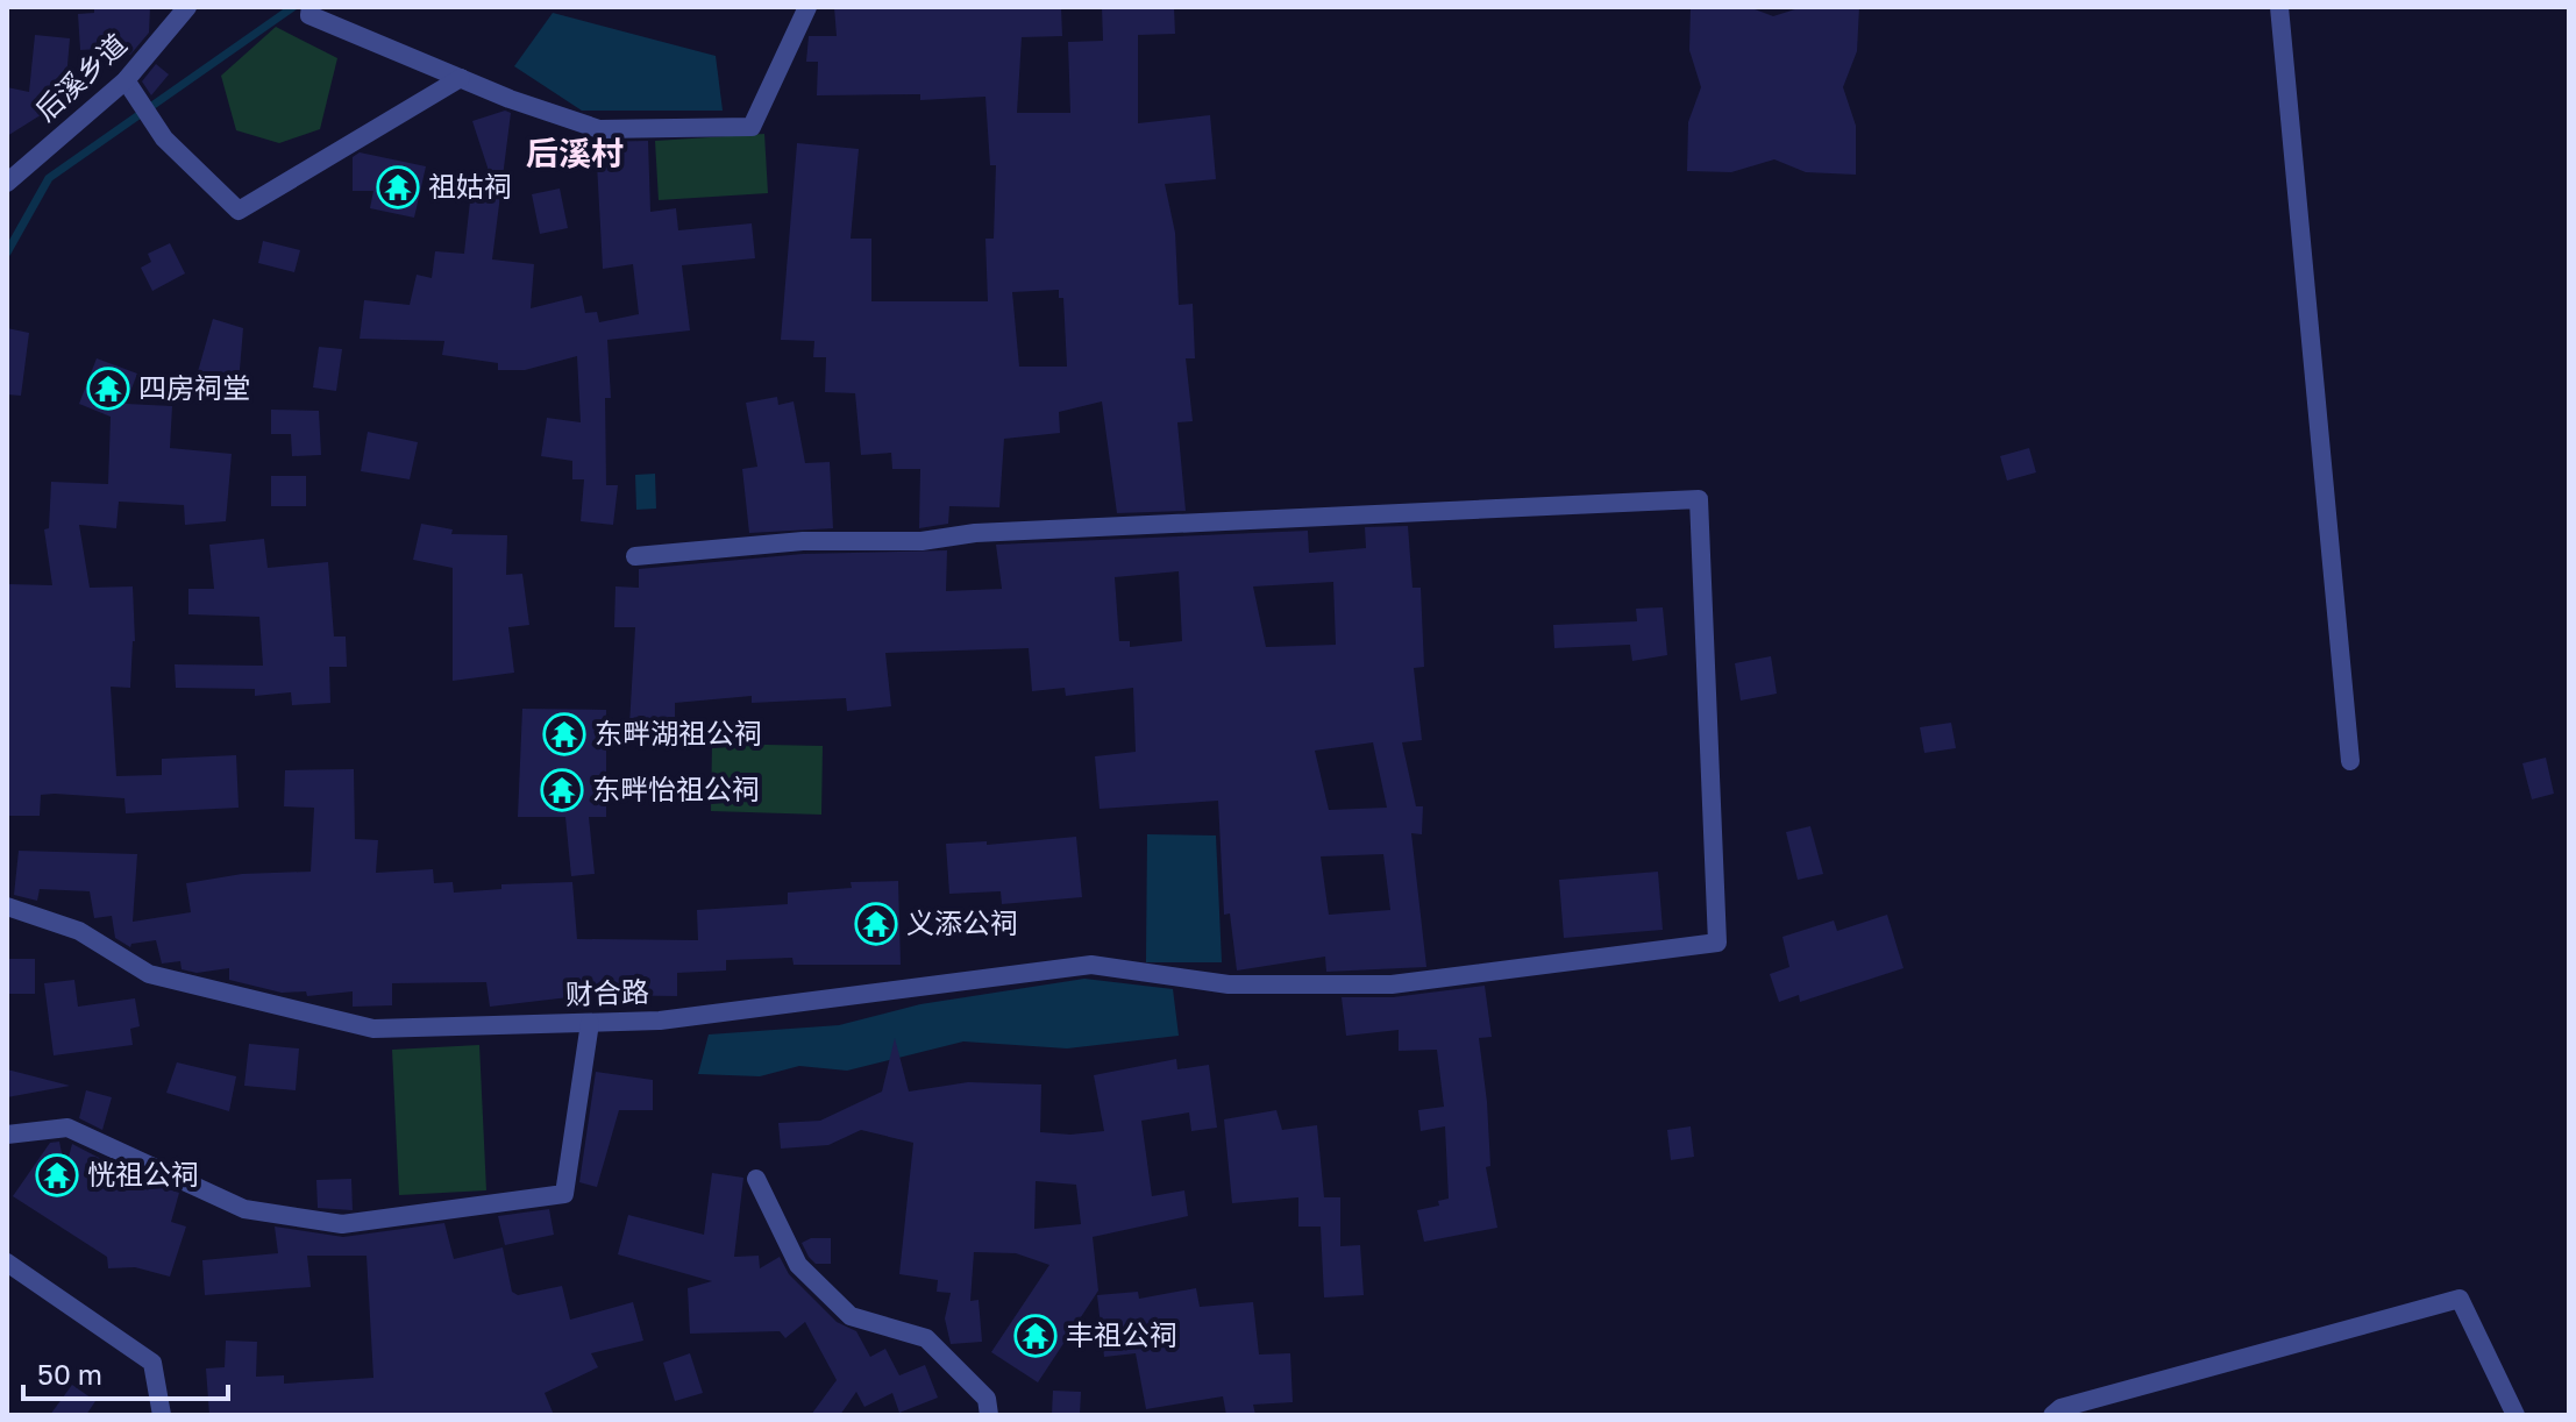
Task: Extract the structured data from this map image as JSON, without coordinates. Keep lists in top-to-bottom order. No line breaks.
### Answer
{"streets":{"street":["后溪乡道","财合路"]},"districts":["后溪村"],"places":{"temple":["祖姑祠","四房祠堂","东畔湖祖公祠","东畔怡祖公祠","义添公祠","恍祖公祠","丰祖公祠"]},"scale_bar":"50 m"}
